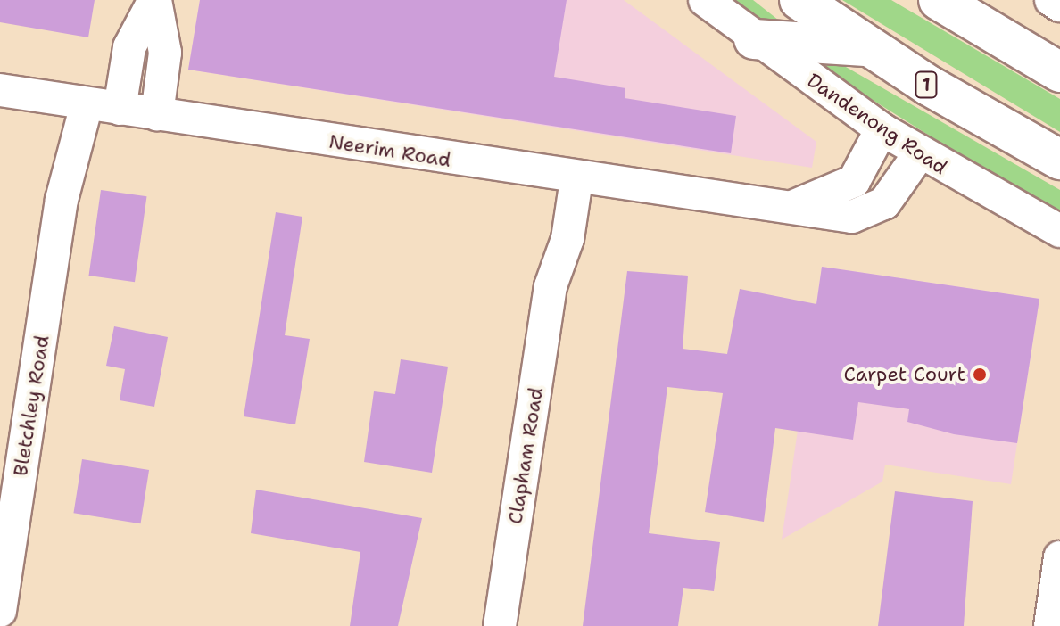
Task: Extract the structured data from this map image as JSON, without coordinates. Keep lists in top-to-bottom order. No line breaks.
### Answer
{"streets":{"highway":["1"],"street":["Dandenong Road","Neerim Road","Bletchley Road","Clapham Road"]},"crossings":[["Dandenong Road","Neerim Road"],["Neerim Road","Bletchley Road"],["Neerim Road","Clapham Road"]],"places":["Carpet Court"]}
